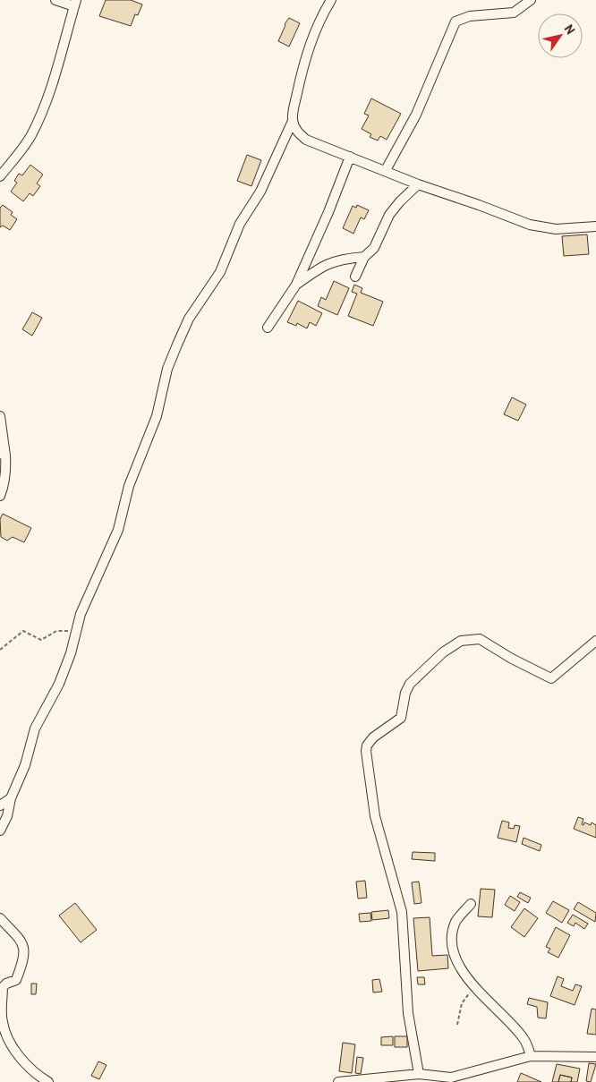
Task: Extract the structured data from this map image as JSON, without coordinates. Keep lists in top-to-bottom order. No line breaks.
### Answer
{"north":"top right"}
